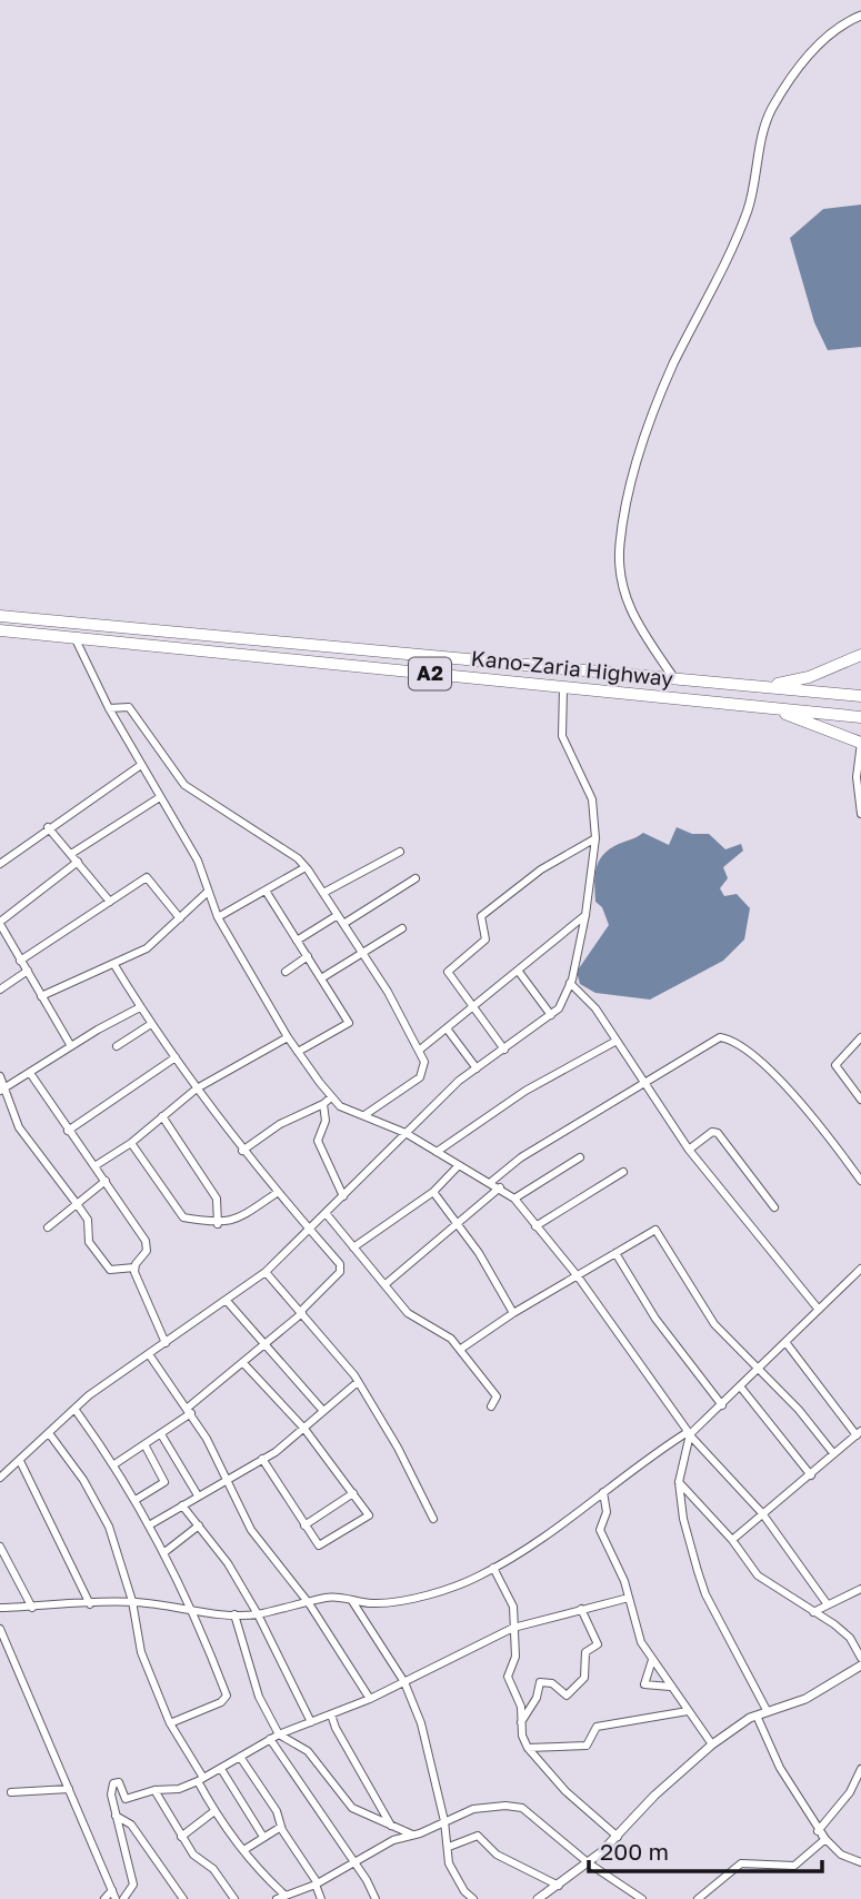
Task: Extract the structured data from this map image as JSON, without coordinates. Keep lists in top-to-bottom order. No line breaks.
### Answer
{"streets":{"highway":["Kano-Zaria Highway","A2"]},"scale_bar":"200 m"}
